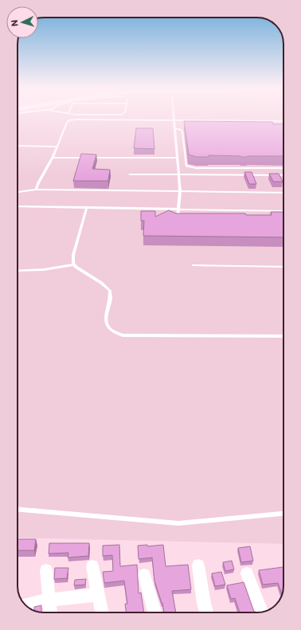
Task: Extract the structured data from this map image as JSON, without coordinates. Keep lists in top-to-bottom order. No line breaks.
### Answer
{"north":"left"}
